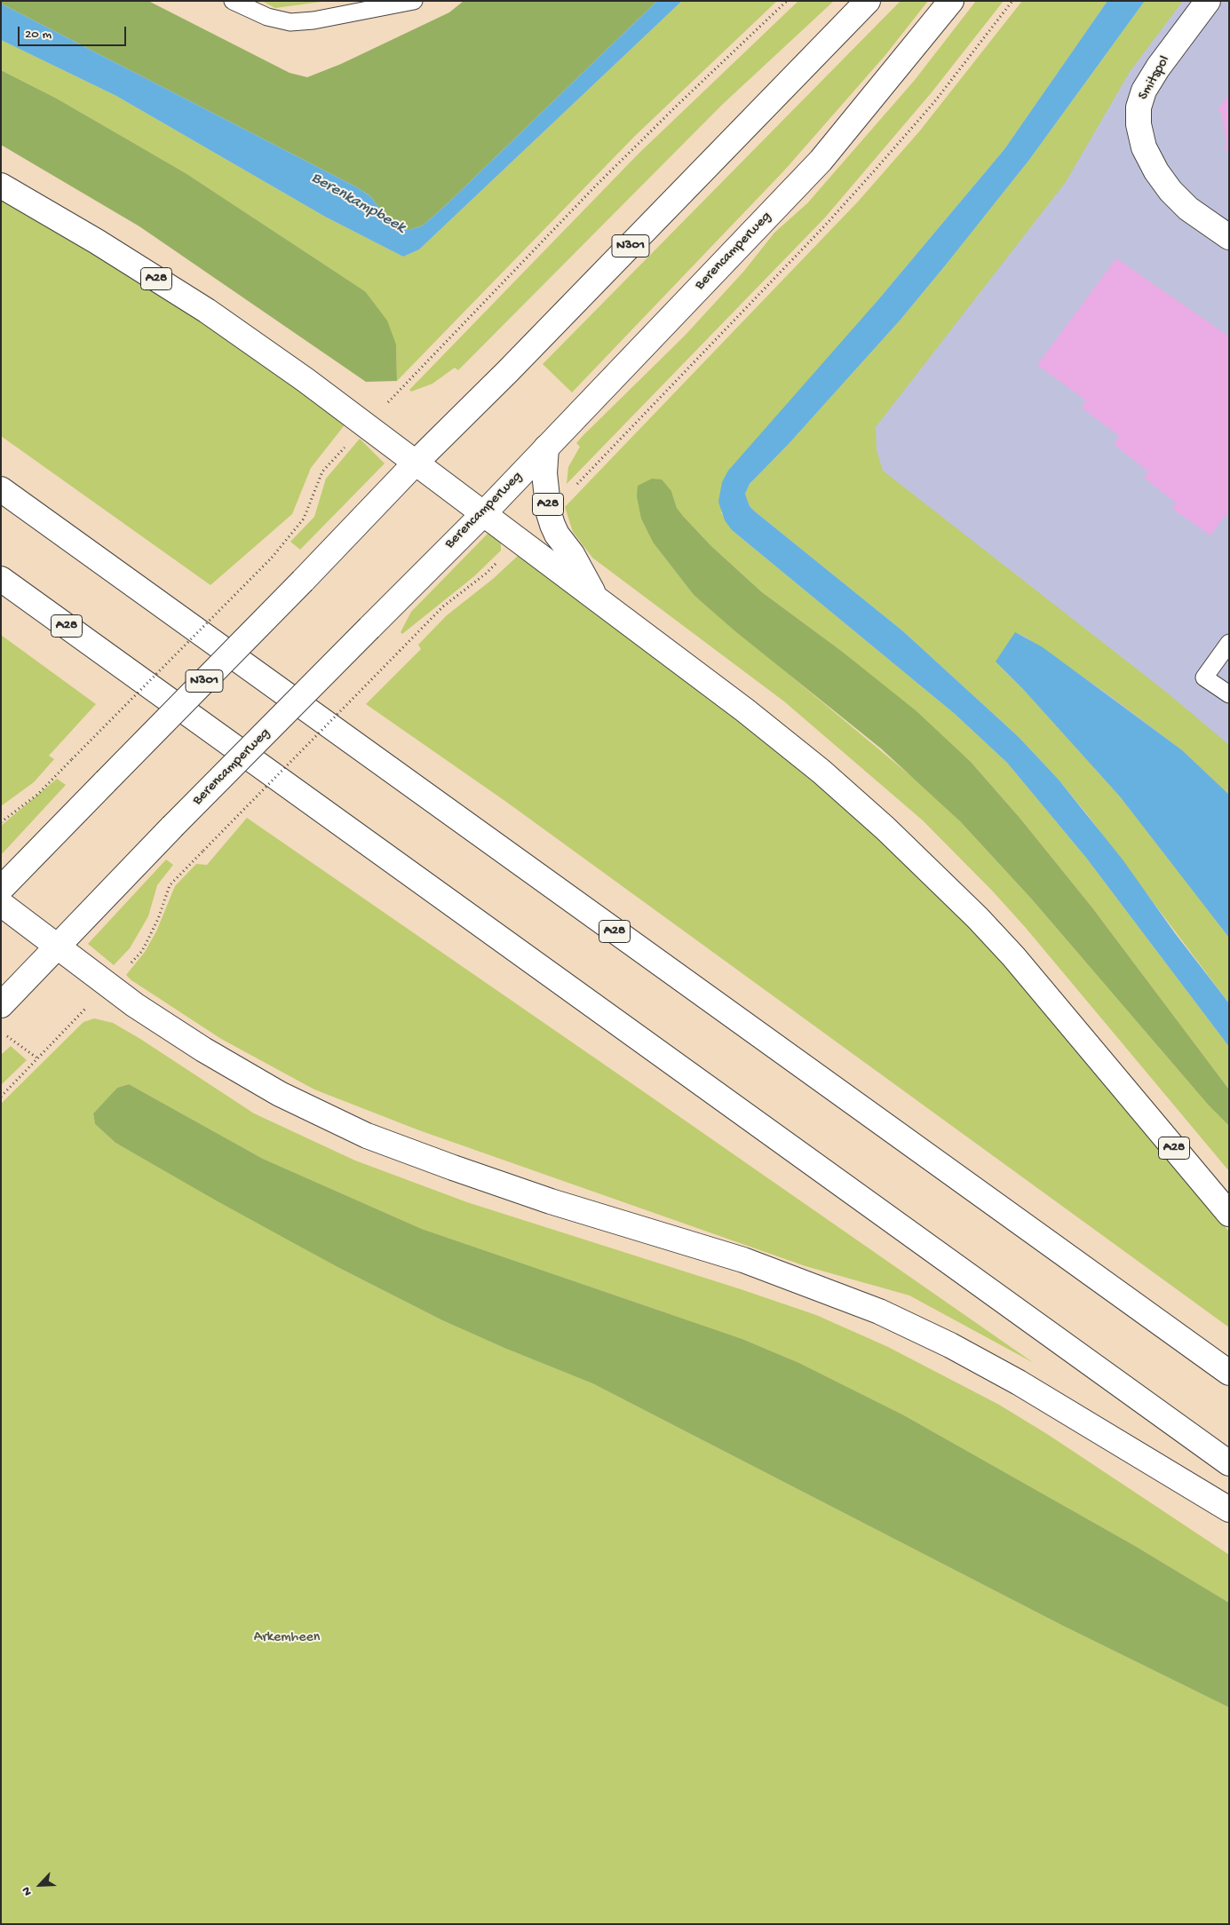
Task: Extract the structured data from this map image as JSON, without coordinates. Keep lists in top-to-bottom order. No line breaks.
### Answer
{"streets":{"main road":["Smitspol","N301","Berencamperweg","A28"]},"crossings":[["N301","A28"],["Berencamperweg","A28"]],"water":["Berenkampbeek"],"parks":["Arkemheen"],"scale_bar":"20 m","north":"bottom left"}
